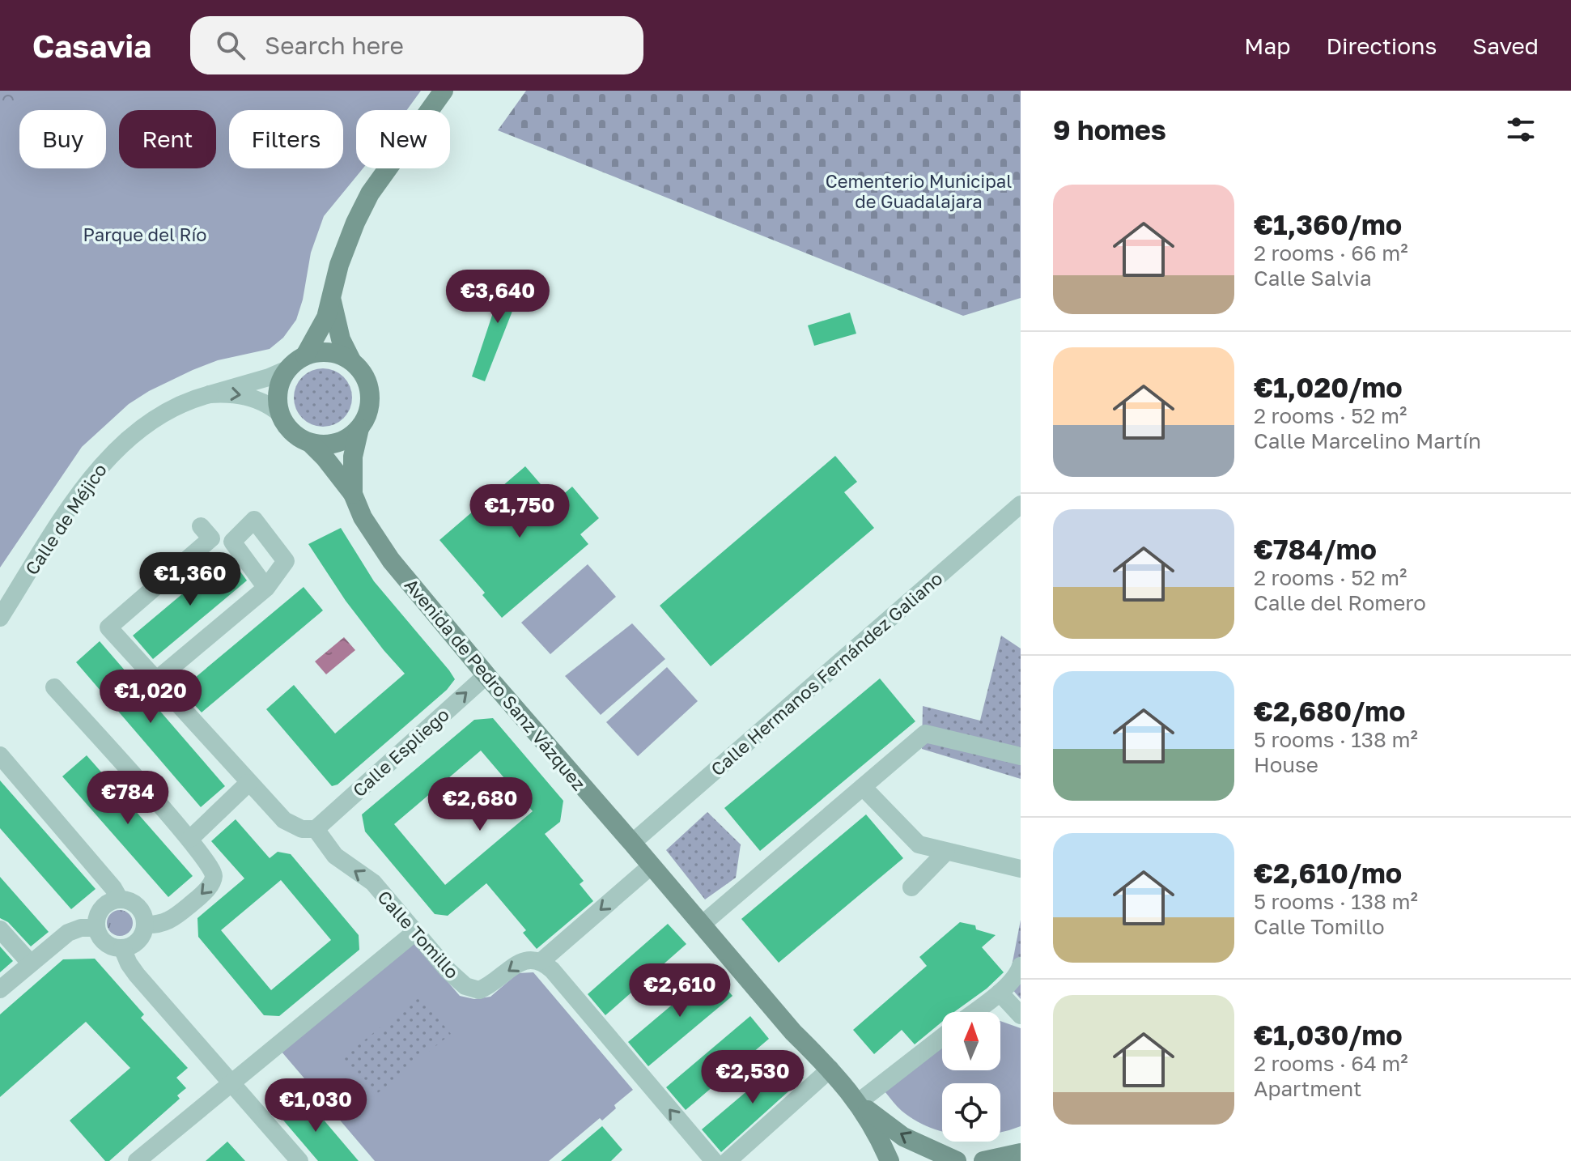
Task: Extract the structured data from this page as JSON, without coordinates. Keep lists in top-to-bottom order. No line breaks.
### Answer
{"streets":{"street":["Calle de Méjico","Calle Hermanos Fernández Galiano","Avenida de Pedro Sanz Vázquez","Calle Espliego","Calle Tomillo"]},"crossings":[["Calle de Méjico","Avenida de Pedro Sanz Vázquez"],["Calle Hermanos Fernández Galiano","Avenida de Pedro Sanz Vázquez"],["Avenida de Pedro Sanz Vázquez","Calle Espliego"],["Calle Espliego","Calle Tomillo"]],"one_way":["Calle Espliego","Calle Tomillo"],"parks":["Cementerio Municipal de Guadalajara","Parque del Río"],"north":"top","page":{"header":"Casavia","search":"Search here","nav":["Map","Directions","Saved"],"heading":"9 homes","chip":["Buy","Rent","Filters","New"],"list":[{"name":"€1,360/mo","note":"2 rooms · 66 m² · Calle Salvia"},{"name":"€1,020/mo","note":"2 rooms · 52 m² · Calle Marcelino Martín"},{"name":"€784/mo","note":"2 rooms · 52 m² · Calle del Romero"},{"name":"€2,680/mo","note":"5 rooms · 138 m² · House"},{"name":"€2,610/mo","note":"5 rooms · 138 m² · Calle Tomillo"},{"name":"€1,030/mo","note":"2 rooms · 64 m² · Apartment"}],"price":["€3,640","€1,750","€1,360","€1,020","€784","€2,680","€2,610","€2,530","€1,030"]}}
